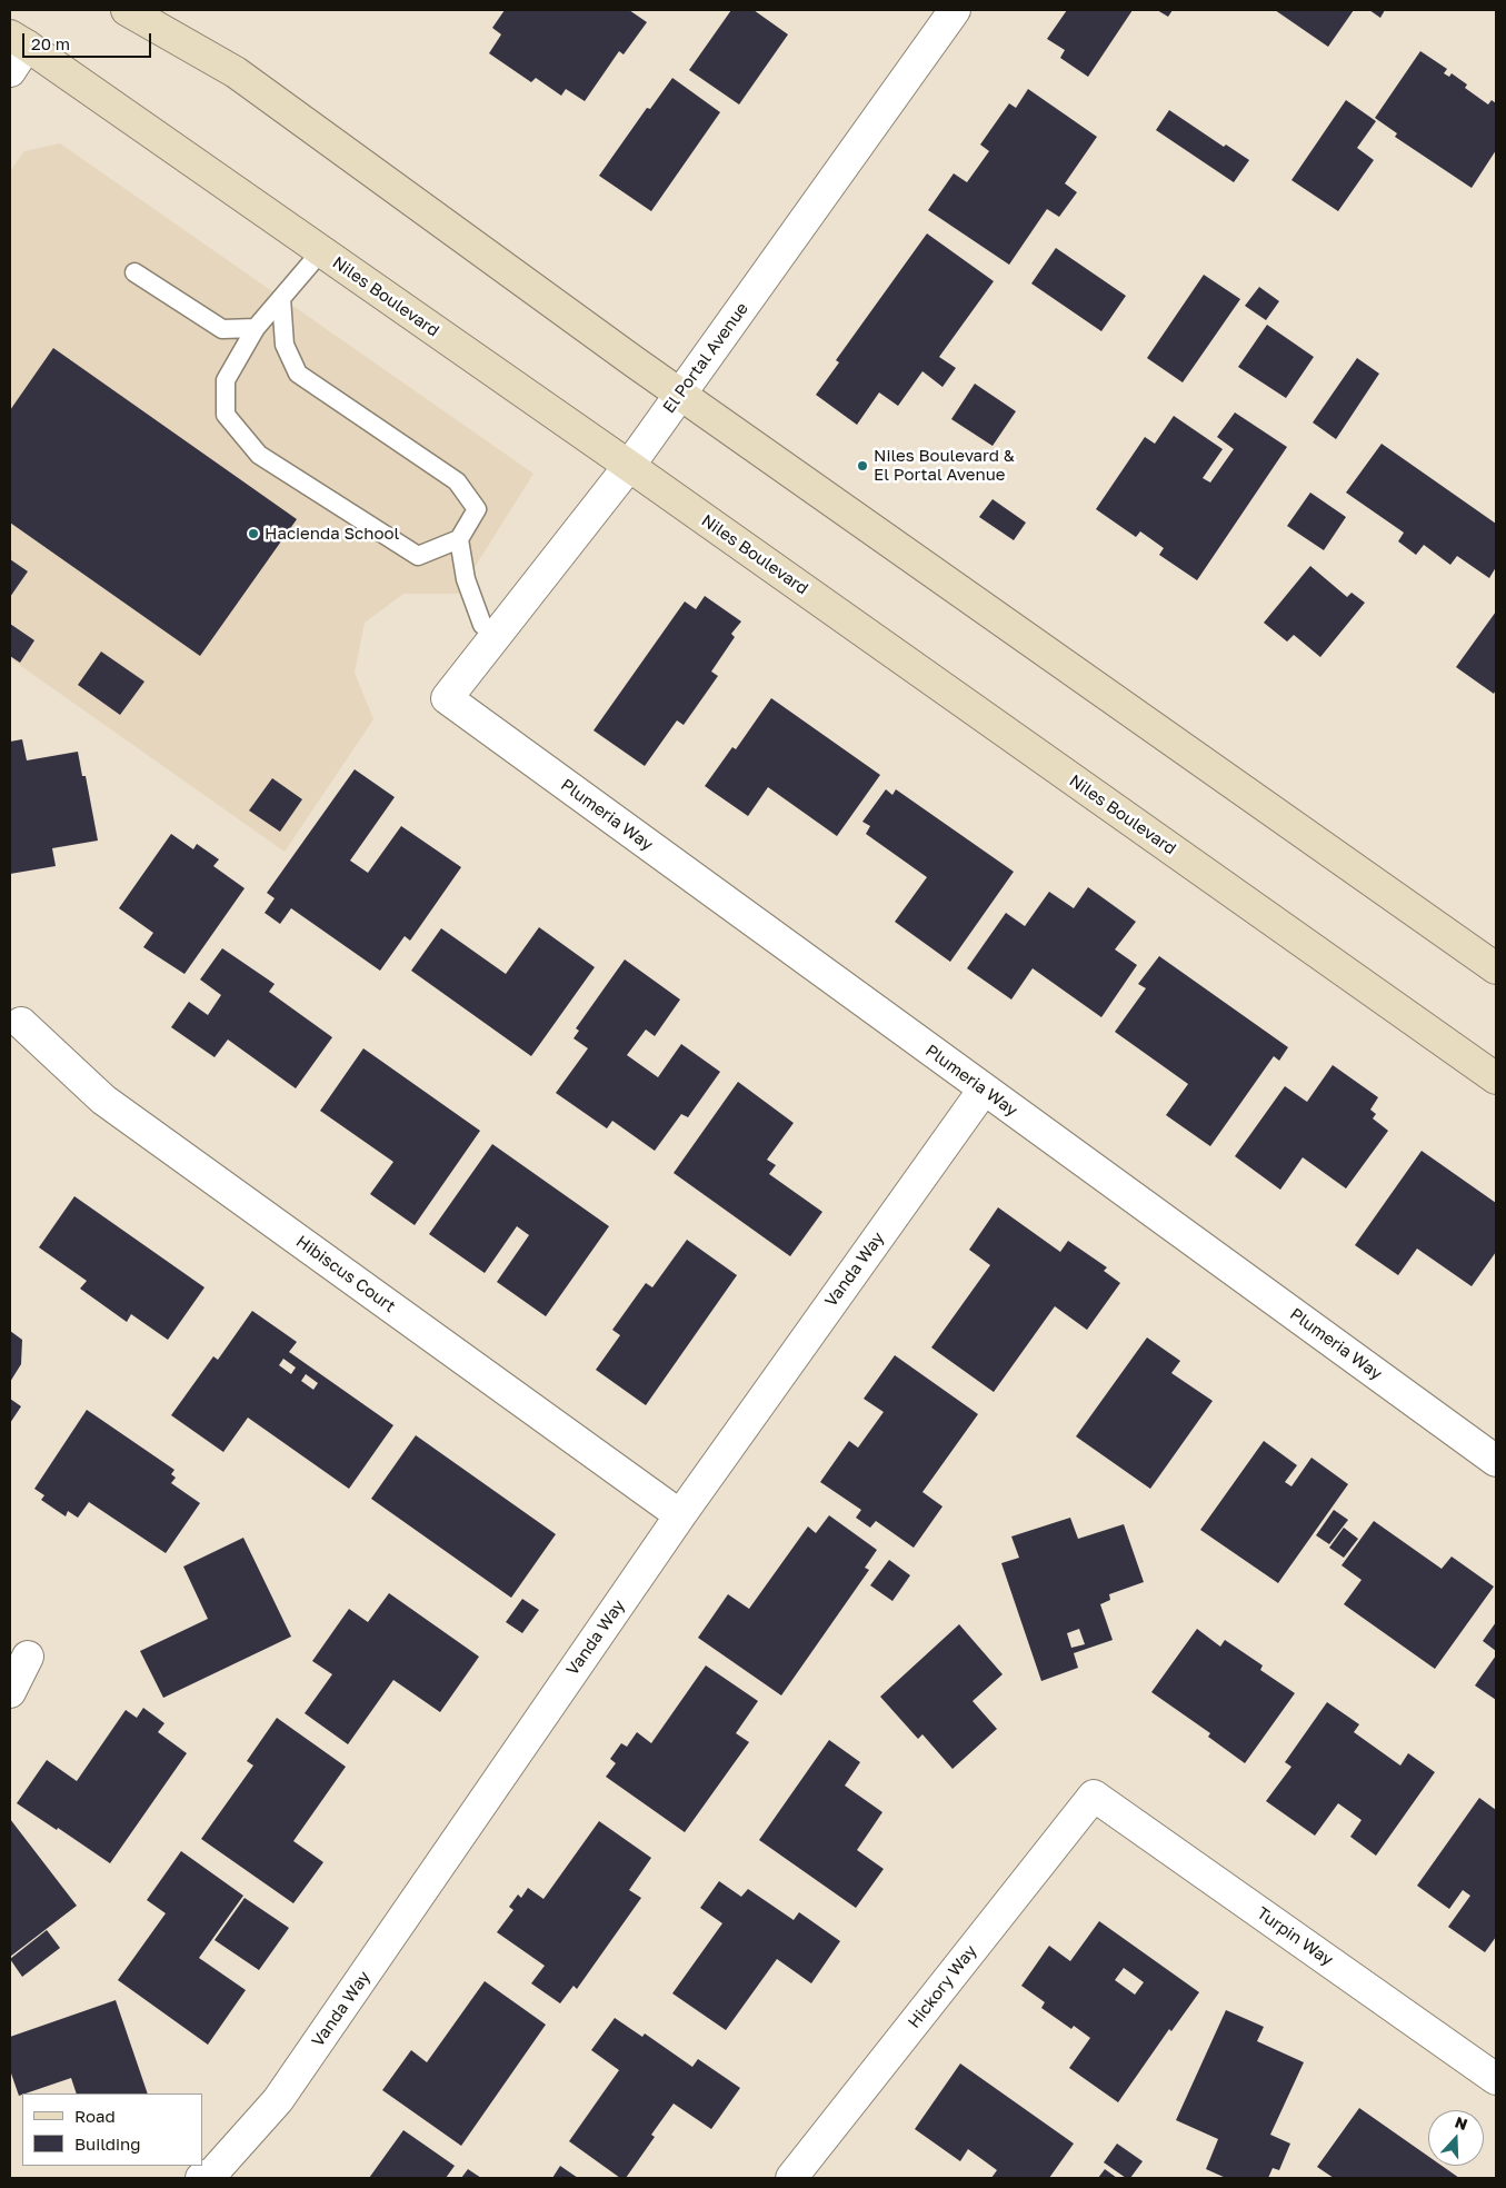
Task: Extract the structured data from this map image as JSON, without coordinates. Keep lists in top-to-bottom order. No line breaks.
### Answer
{"streets":{"main road":["Niles Boulevard"],"street":["El Portal Avenue","Plumeria Way","Vanda Way","Hibiscus Court","Turpin Way","Hickory Way"]},"crossings":[["Niles Boulevard","El Portal Avenue"],["El Portal Avenue","Plumeria Way"],["Plumeria Way","Vanda Way"],["Vanda Way","Hibiscus Court"],["Turpin Way","Hickory Way"]],"places":["Niles Boulevard & El Portal Avenue","Hacienda School"],"legend":["Road","Building"],"scale_bar":"20 m","north":"top"}
